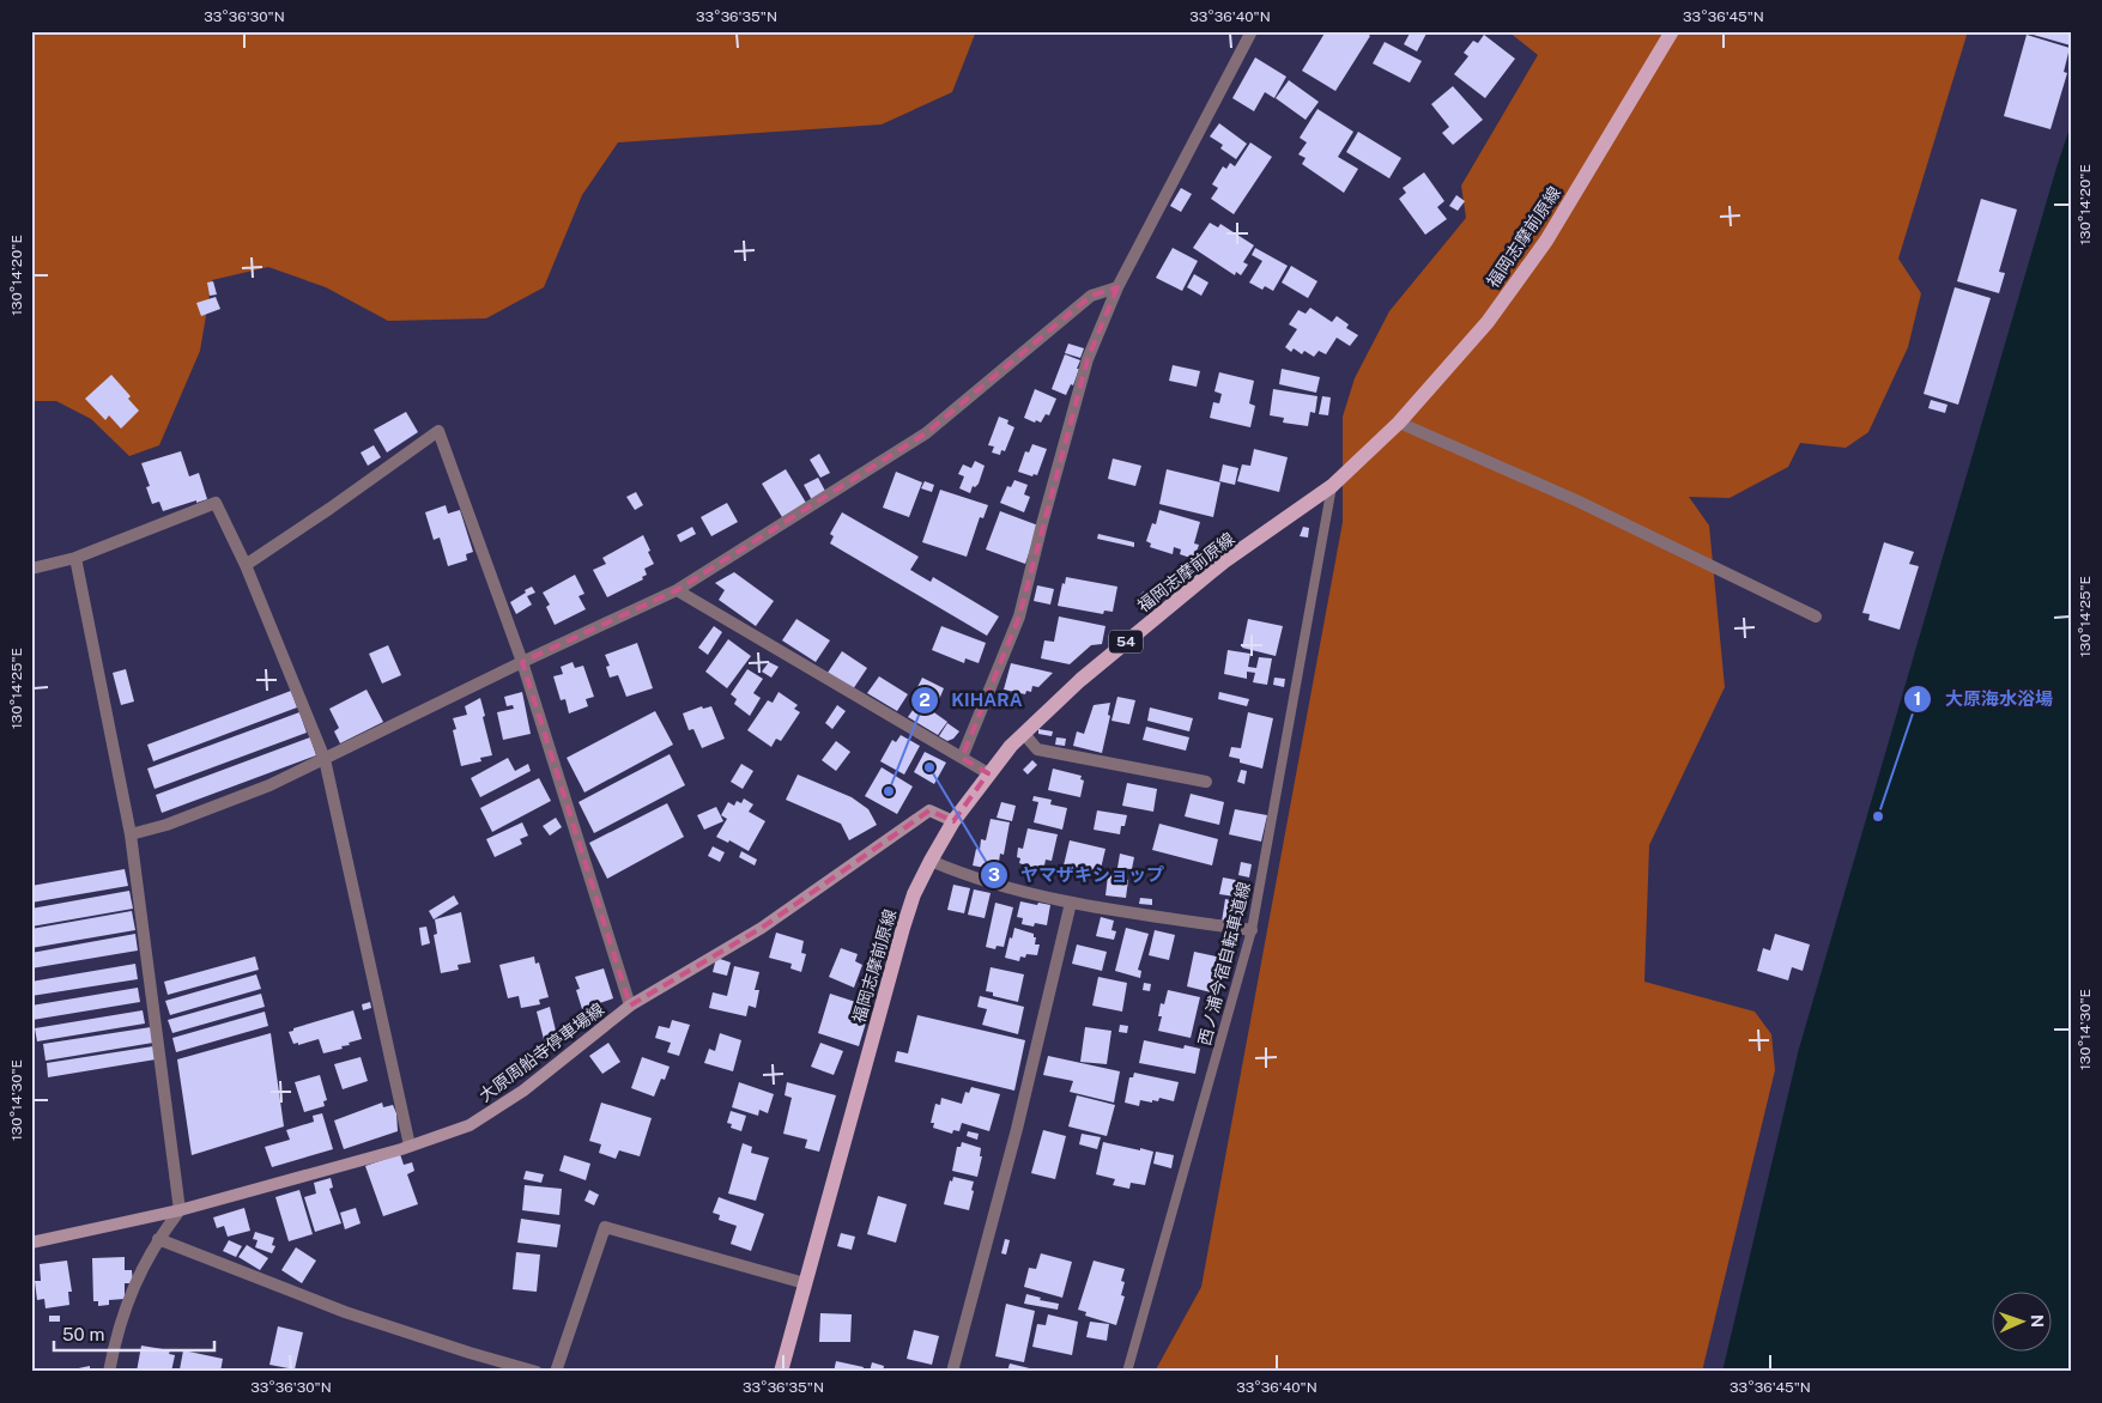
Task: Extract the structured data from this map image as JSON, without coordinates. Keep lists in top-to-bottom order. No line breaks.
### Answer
{"streets":{"main road":["福岡志摩前原線","54","大原周船寺停車場線"],"lane":["西ノ浦今宿自転車道線"]},"crossings":[["福岡志摩前原線","西ノ浦今宿自転車道線"],["福岡志摩前原線","大原周船寺停車場線"]],"places":["ヤマザキショップ","KIHARA","大原海水浴場"],"scale_bar":"50 m","north":"right","coordinates":["33°36'30\"N","33°36'35\"N","33°36'40\"N","33°36'45\"N","130°14'20\"E","130°14'25\"E","130°14'30\"E"]}
